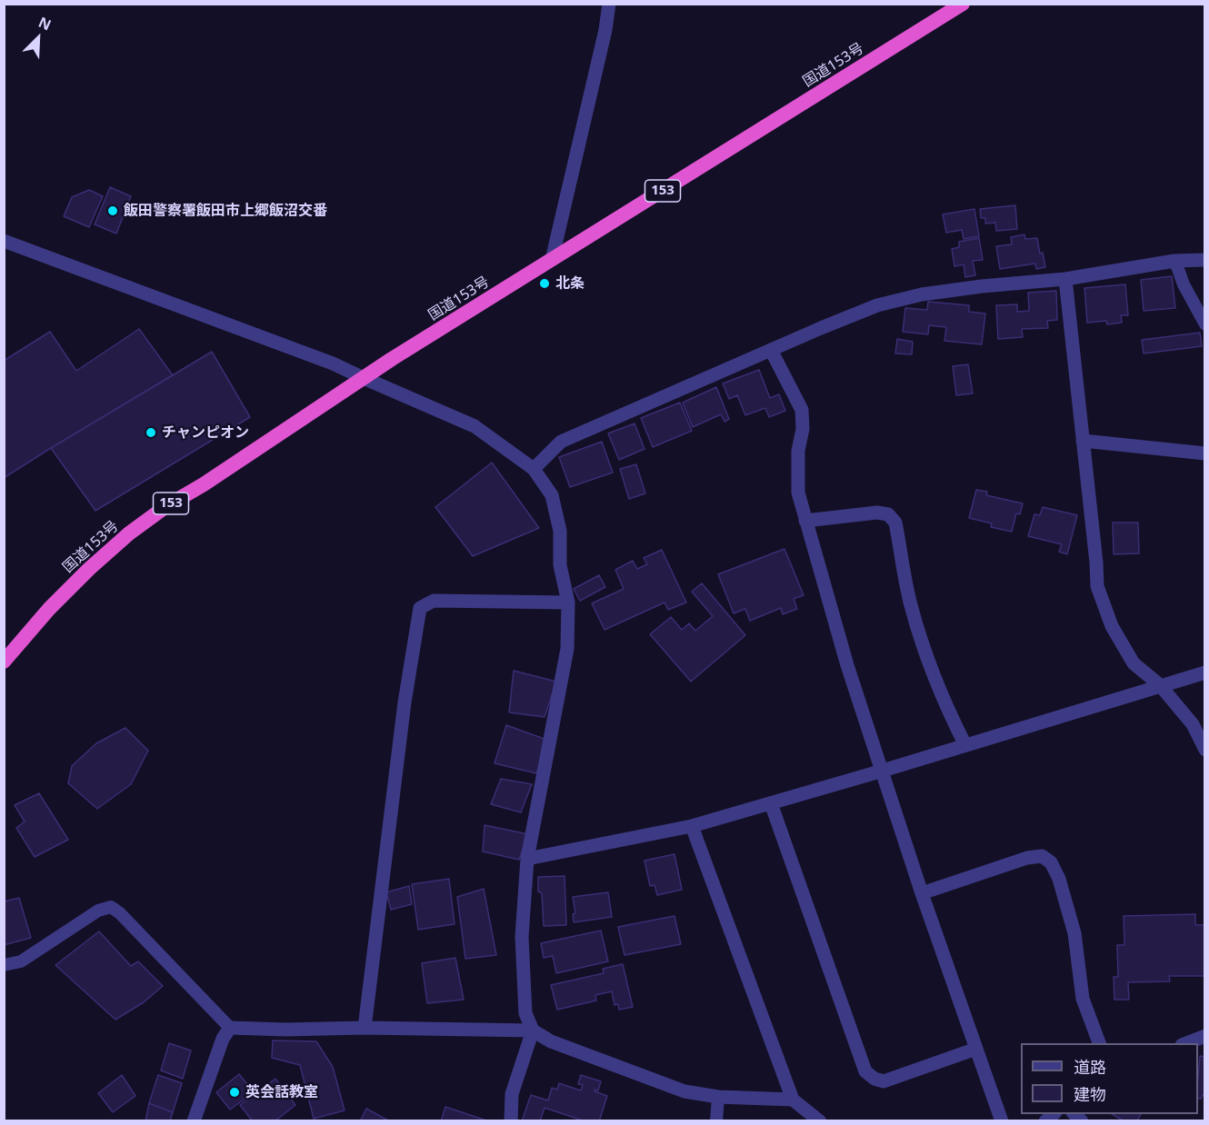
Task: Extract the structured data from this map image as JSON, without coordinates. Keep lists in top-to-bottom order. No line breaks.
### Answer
{"streets":{"highway":["国道153号","153"]},"places":["飯田警察署飯田市上郷飯沼交番","北条","チャンピオン","英会話教室"],"legend":["道路","建物"],"north":"top right"}
